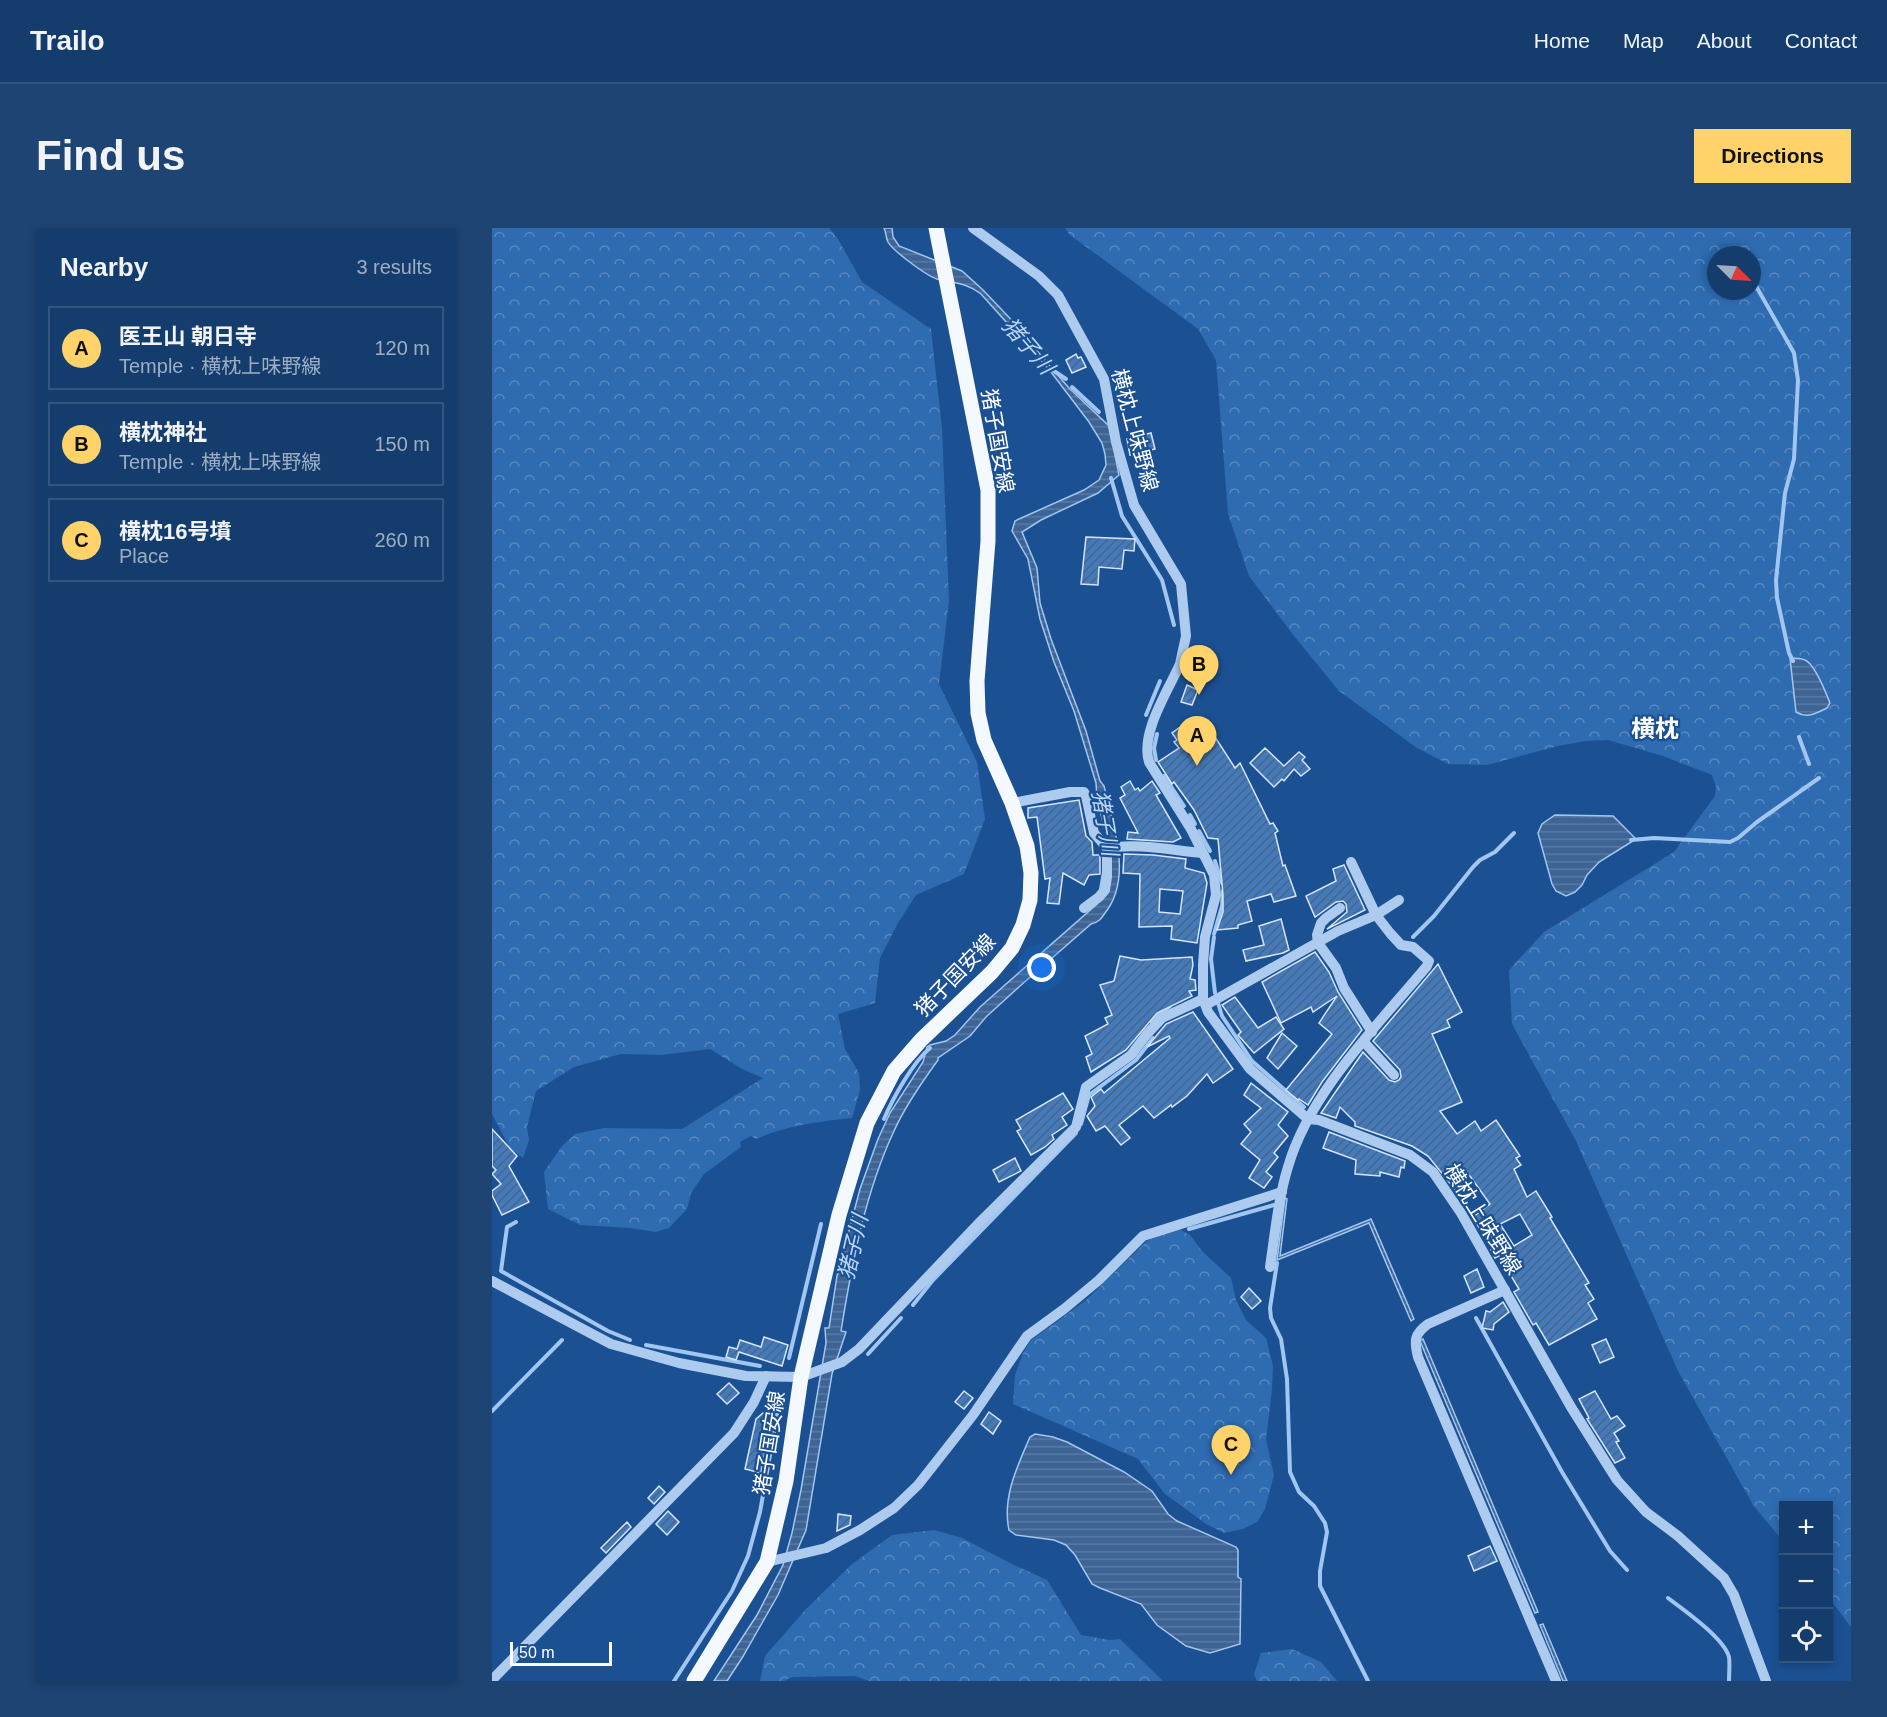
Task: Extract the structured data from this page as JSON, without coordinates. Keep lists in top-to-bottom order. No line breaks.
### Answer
{"streets":{"main road":["猪子国安線"],"street":["横枕上味野線"]},"districts":["横枕"],"water":["猪子川"],"scale_bar":"50 m","north":"bottom right","page":{"header":"Trailo","nav":["Home","Map","About","Contact"],"buttons":"Directions","title":"Find us","heading":["Nearby","3 results"],"list":[{"mark":"A","name":"医王山 朝日寺","note":"Temple · 横枕上味野線","value":"120 m"},{"mark":"B","name":"横枕神社","note":"Temple · 横枕上味野線","value":"150 m"},{"mark":"C","name":"横枕16号墳","note":"Place","value":"260 m"}],"pins":["B","A","C"],"map_buttons":["+","−"],"scale":"50 m"}}
